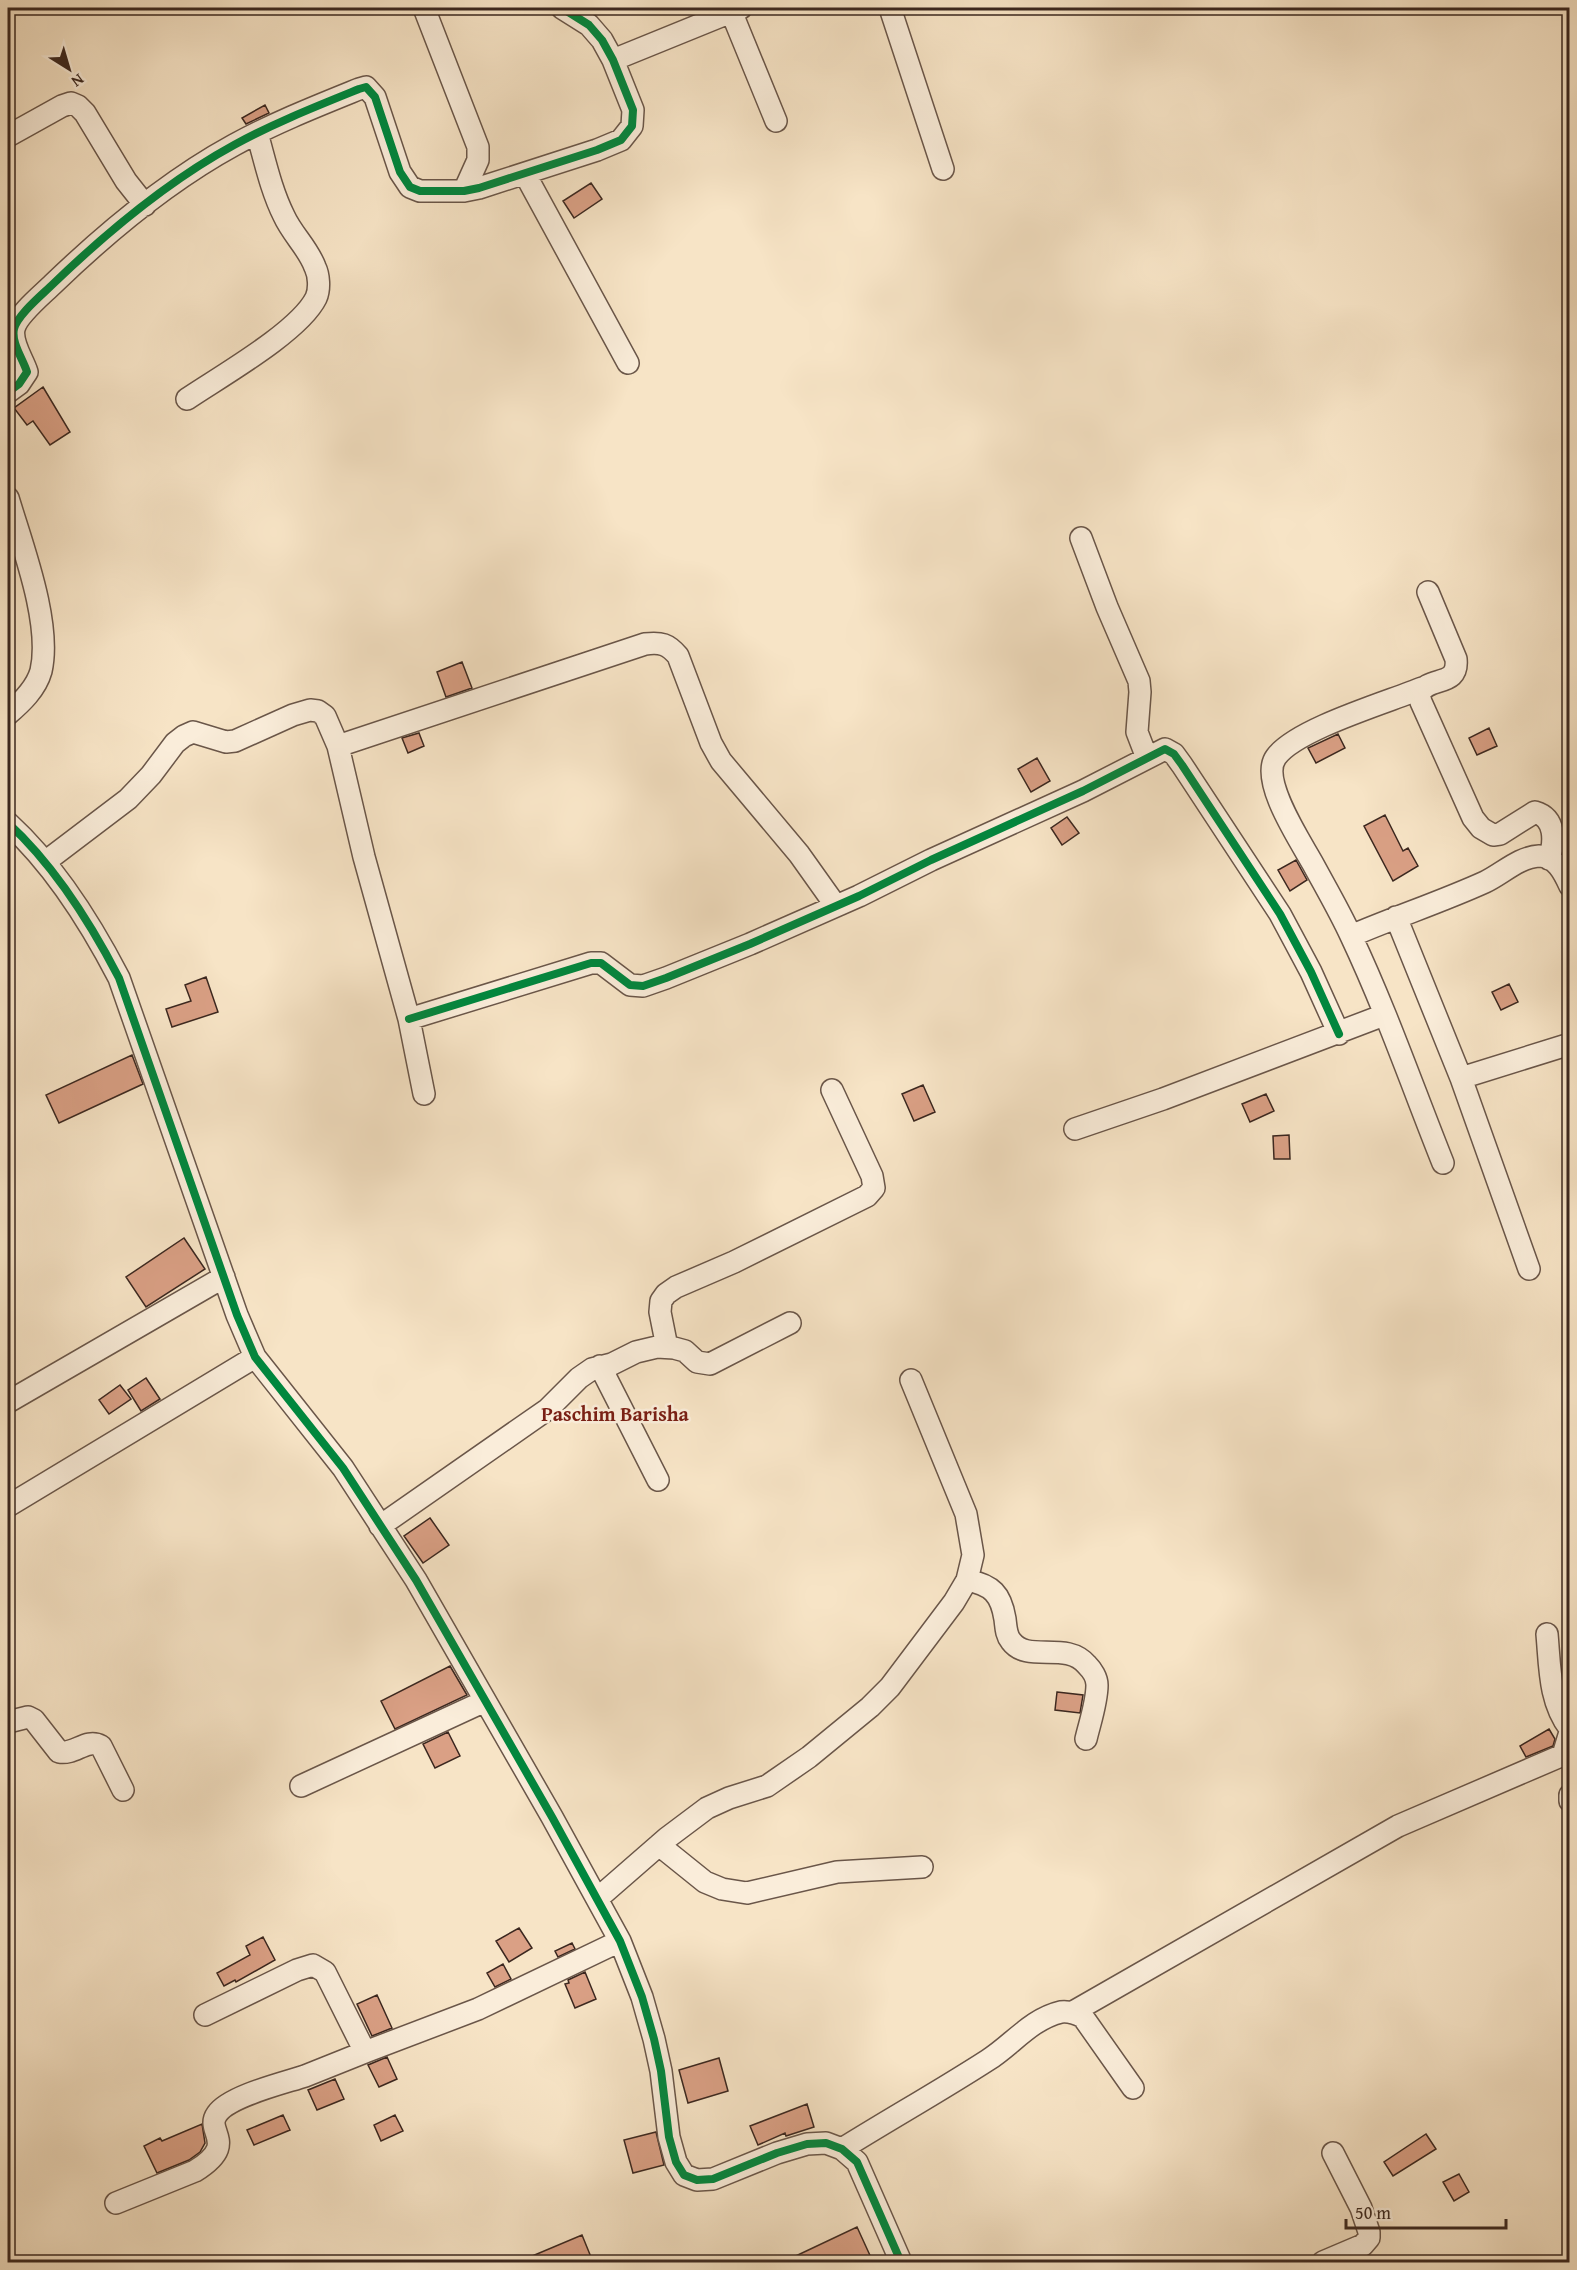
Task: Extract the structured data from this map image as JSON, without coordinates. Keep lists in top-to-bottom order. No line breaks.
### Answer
{"districts":["Paschim Barisha"],"scale_bar":"50 m","north":"bottom right"}
